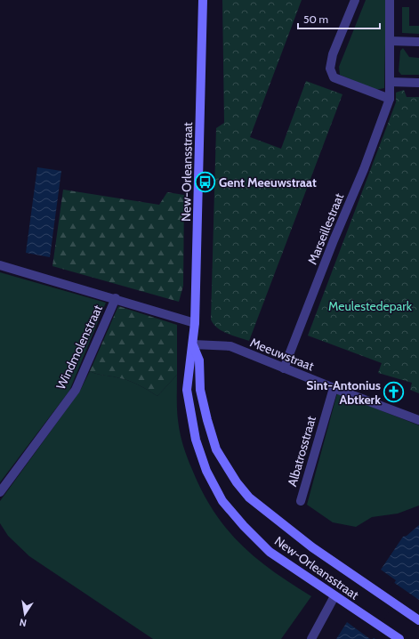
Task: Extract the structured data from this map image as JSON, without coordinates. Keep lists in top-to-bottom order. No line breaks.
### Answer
{"streets":{"main road":["New-Orleansstraat"],"street":["Marseillestraat","Windmolenstraat","Meeuwstraat","Albatrosstraat"]},"crossings":[["New-Orleansstraat","Meeuwstraat"],["Marseillestraat","Meeuwstraat"],["Meeuwstraat","Albatrosstraat"]],"parks":["Meulestedepark"],"places":{"bus stop":["Gent Meeuwstraat"],"church":["Sint-Antonius Abtkerk"]},"scale_bar":"50 m","north":"bottom"}
